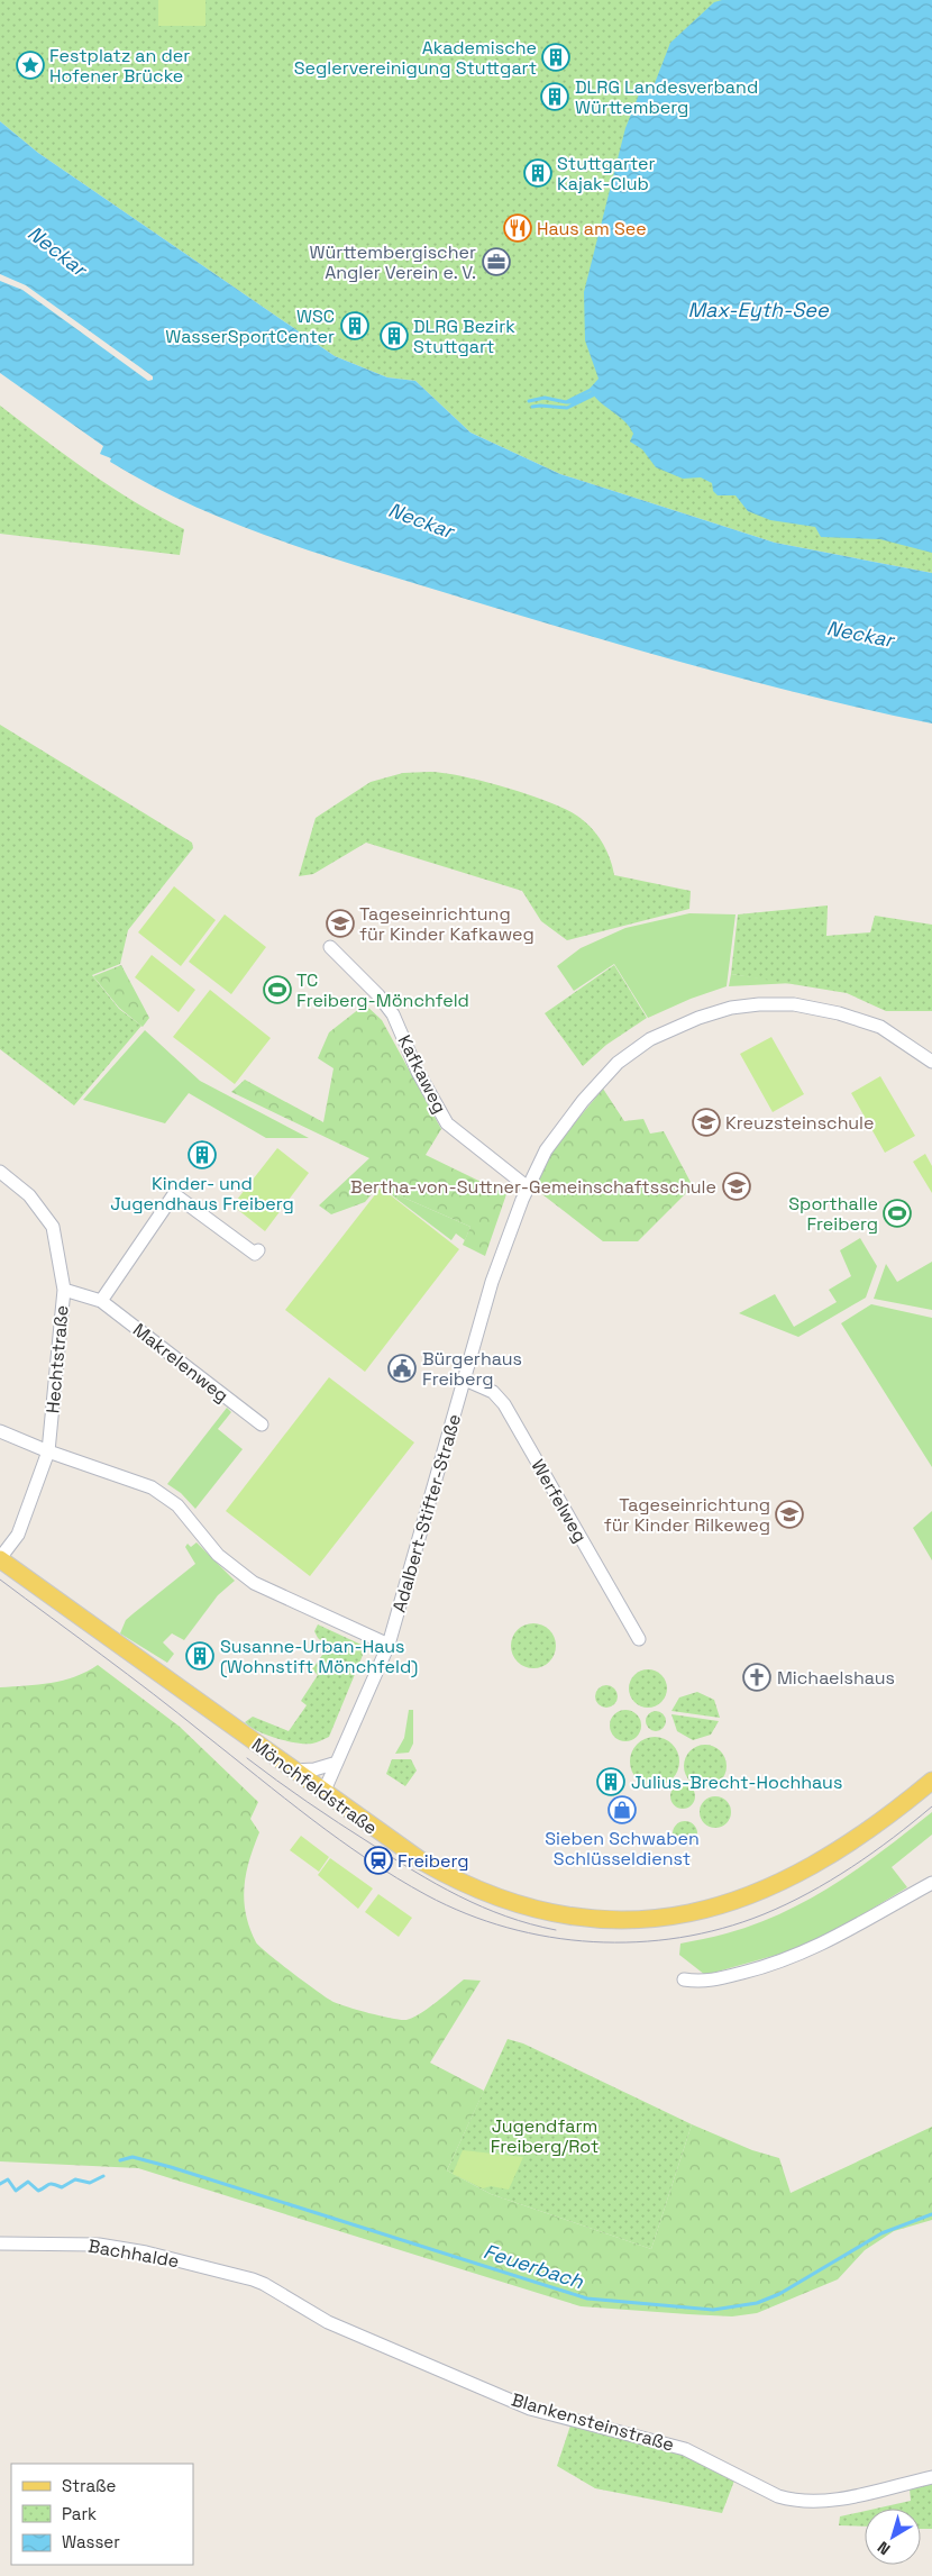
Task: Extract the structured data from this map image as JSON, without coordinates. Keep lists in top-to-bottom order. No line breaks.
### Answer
{"streets":{"main road":["Mönchfeldstraße"],"street":["Kafkaweg","Hechtstraße","Makrelenweg","Werfelweg","Adalbert-Stifter-Straße","Bachhalde","Blankensteinstraße"]},"crossings":[["Kafkaweg","Adalbert-Stifter-Straße"],["Hechtstraße","Makrelenweg"],["Hechtstraße","Mönchfeldstraße"],["Werfelweg","Adalbert-Stifter-Straße"],["Adalbert-Stifter-Straße","Mönchfeldstraße"],["Bachhalde","Blankensteinstraße"]],"water":["Neckar","Max-Eyth-See","Feuerbach"],"parks":["Jugendfarm Freiberg/Rot"],"places":{"building":["Akademische Seglervereinigung Stuttgart","DLRG Landesverband Württemberg","Stuttgarter Kajak-Club","WSC WasserSportCenter","DLRG Bezirk Stuttgart","Kinder- und Jugendhaus Freiberg","Susanne-Urban-Haus (Wohnstift Mönchfeld)","Julius-Brecht-Hochhaus"],"place":["Festplatz an der Hofener Brücke"],"restaurant":["Haus am See"],"office":["Württembergischer Angler Verein e. V."],"school or university":["Tageseinrichtung für Kinder Kafkaweg","Kreuzsteinschule","Bertha-von-Suttner-Gemeinschaftsschule","Tageseinrichtung für Kinder Rilkeweg"],"sports":["TC Freiberg-Mönchfeld","Sporthalle Freiberg"],"public building":["Bürgerhaus Freiberg"],"church":["Michaelshaus"],"shop":["Sieben Schwaben Schlüsseldienst"],"station":["Freiberg"]},"legend":["Straße","Park","Wasser"],"north":"bottom left"}
